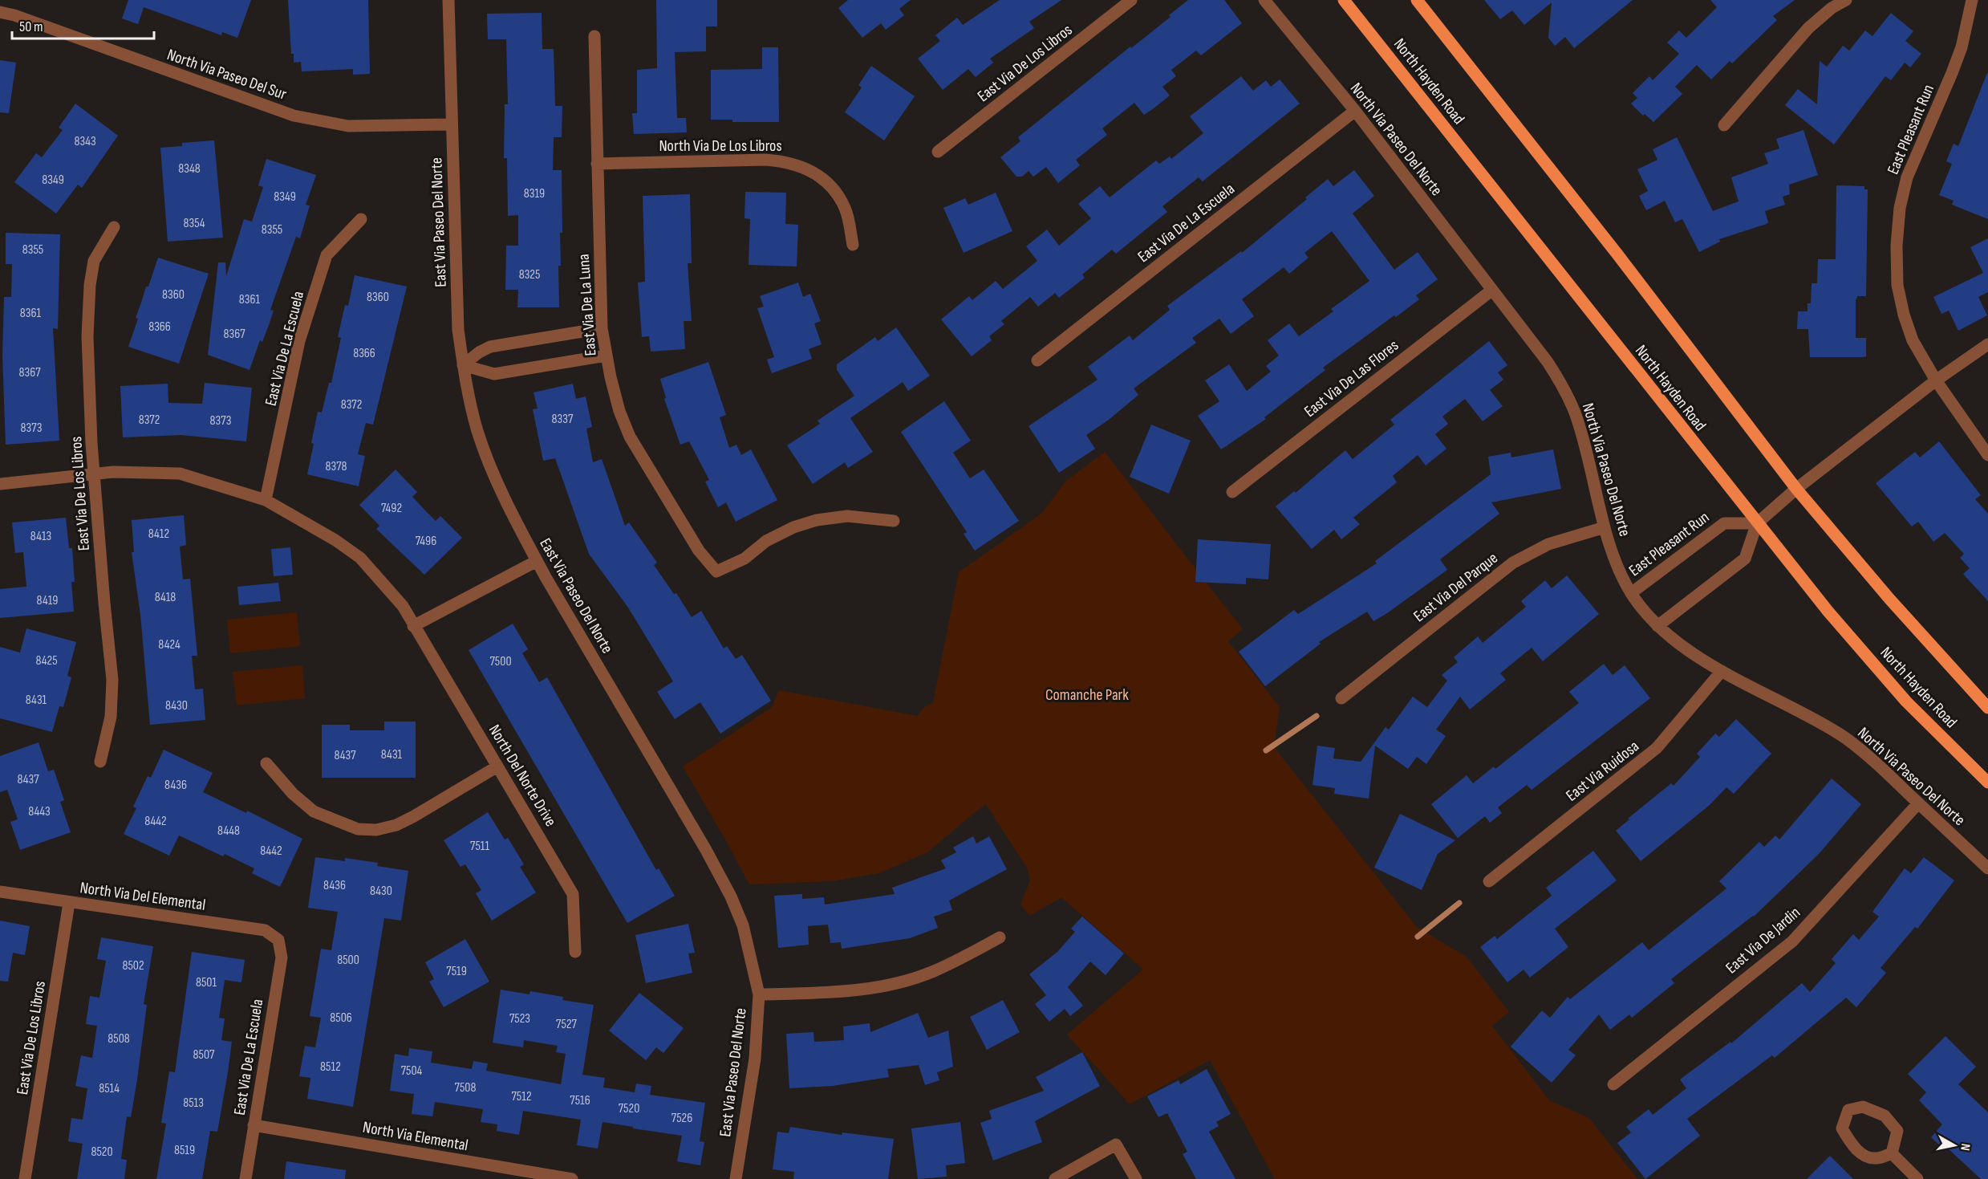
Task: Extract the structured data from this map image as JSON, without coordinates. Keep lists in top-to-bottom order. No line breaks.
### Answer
{"streets":{"main road":["North Hayden Road"],"street":["East Via De Los Libros","North Via Paseo Del Sur","East Pleasant Run","North Via Paseo Del Norte","North Via De Los Libros","East Via Paseo Del Norte","East Via De La Escuela","East Via De La Luna","East Via De Las Flores","East Via Del Parque","East Via Ruidosa","North Del Norte Drive","North Via Del Elemental","East Via De Jardin","North Via Elemental"]},"crossings":[["East Via De Los Libros","North Del Norte Drive"],["East Via De Los Libros","North Via Del Elemental"],["North Via Paseo Del Sur","East Via Paseo Del Norte"],["North Hayden Road","East Pleasant Run"],["East Pleasant Run","North Via Paseo Del Norte"],["North Via Paseo Del Norte","East Via De La Escuela"],["North Via Paseo Del Norte","East Via De Las Flores"],["North Via Paseo Del Norte","East Via Del Parque"],["North Via Paseo Del Norte","East Via Ruidosa"],["North Via Paseo Del Norte","East Via De Jardin"],["North Via De Los Libros","East Via De La Luna"],["East Via De La Escuela","North Del Norte Drive"],["East Via De La Escuela","North Via Del Elemental"],["East Via De La Escuela","North Via Elemental"]],"parks":["Comanche Park"],"house_numbers":["8343","8348","8349","8319","8349","8354","8355","8355","8325","8360","8360","8361","8361","8366","8367","8366","8367","8372","8337","8372","8373","8373","8378","7492","8412","8413","7496","8418","8419","8424","8425","7500","8431","8430","8431","8437","8437","8436","8443","8442","8448","7511","8442","8436","8430","8500","8502","7519","8501","8506","7523","7527","8508","8507","8512","7504","7508","8514","7512","7516","8513","7520","7526","8519","8520"],"scale_bar":"50 m","north":"right"}
